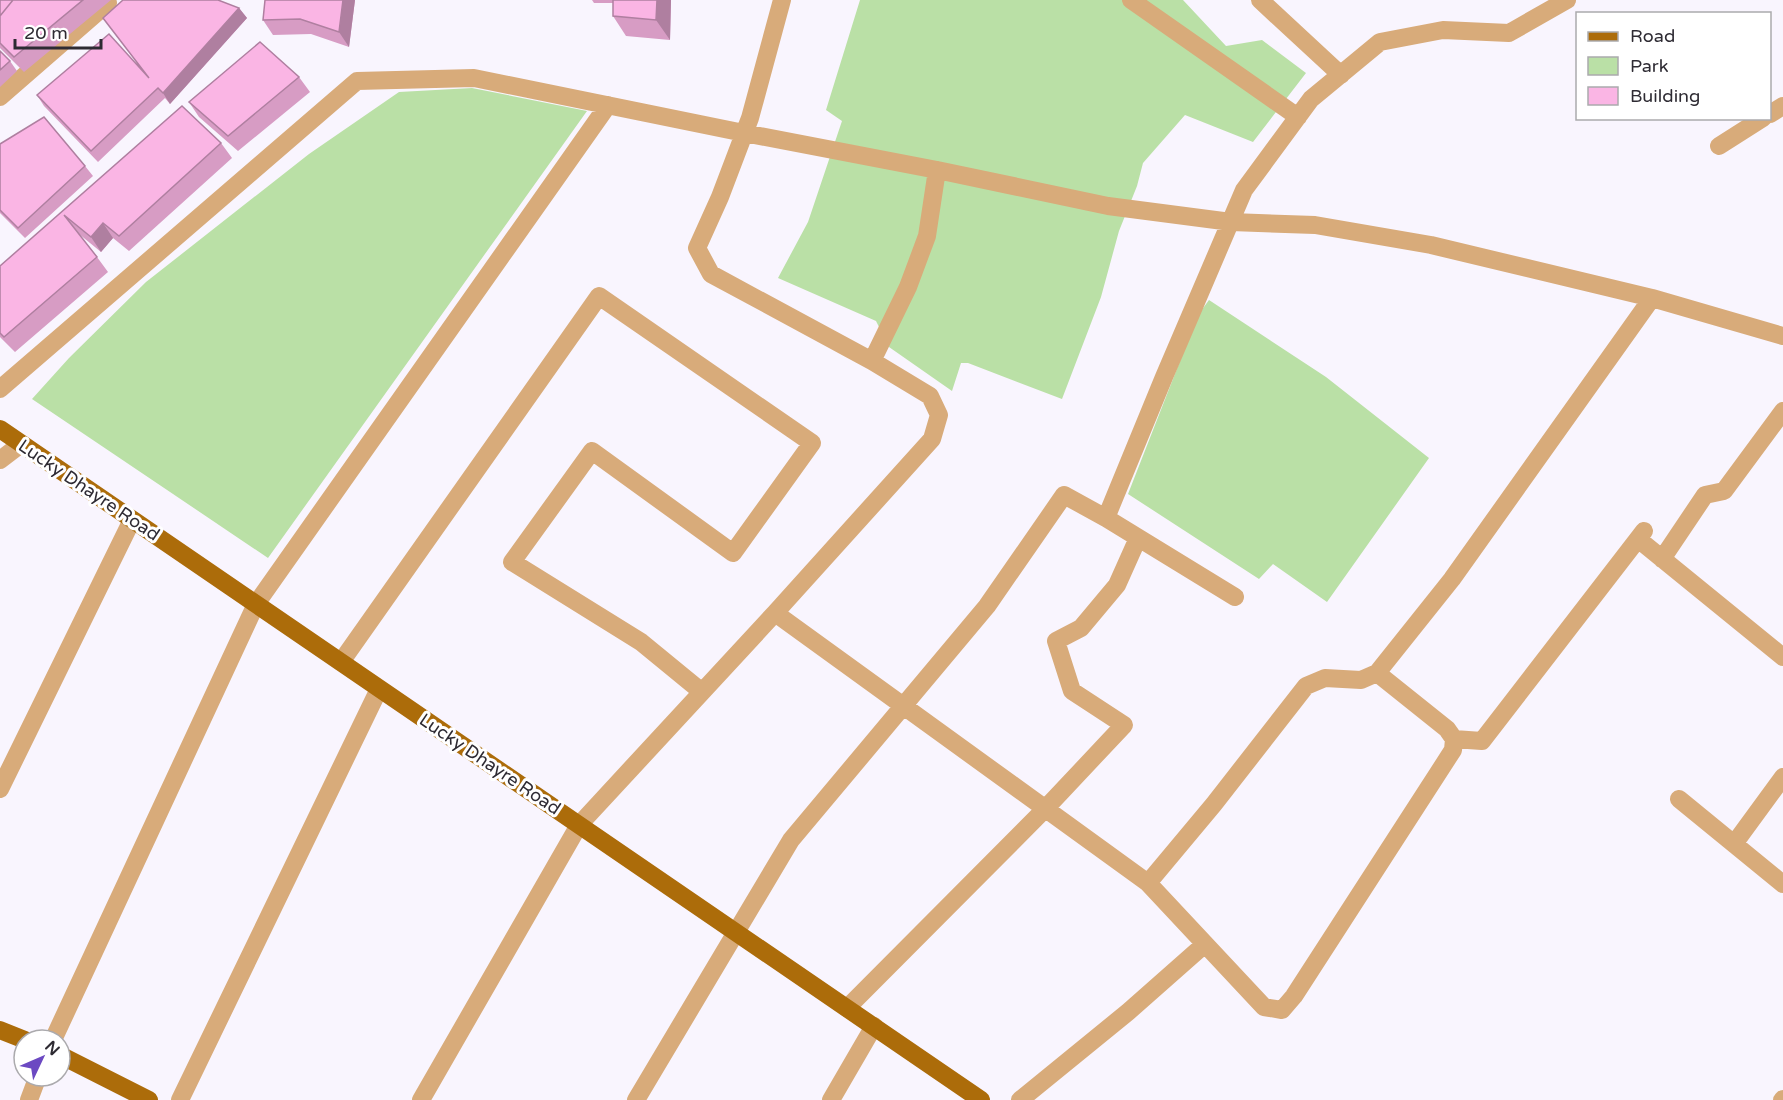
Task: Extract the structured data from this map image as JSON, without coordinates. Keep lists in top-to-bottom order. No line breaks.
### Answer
{"streets":{"main road":["Lucky Dhayre Road"]},"legend":["Road","Park","Building"],"scale_bar":"20 m","north":"top right"}
